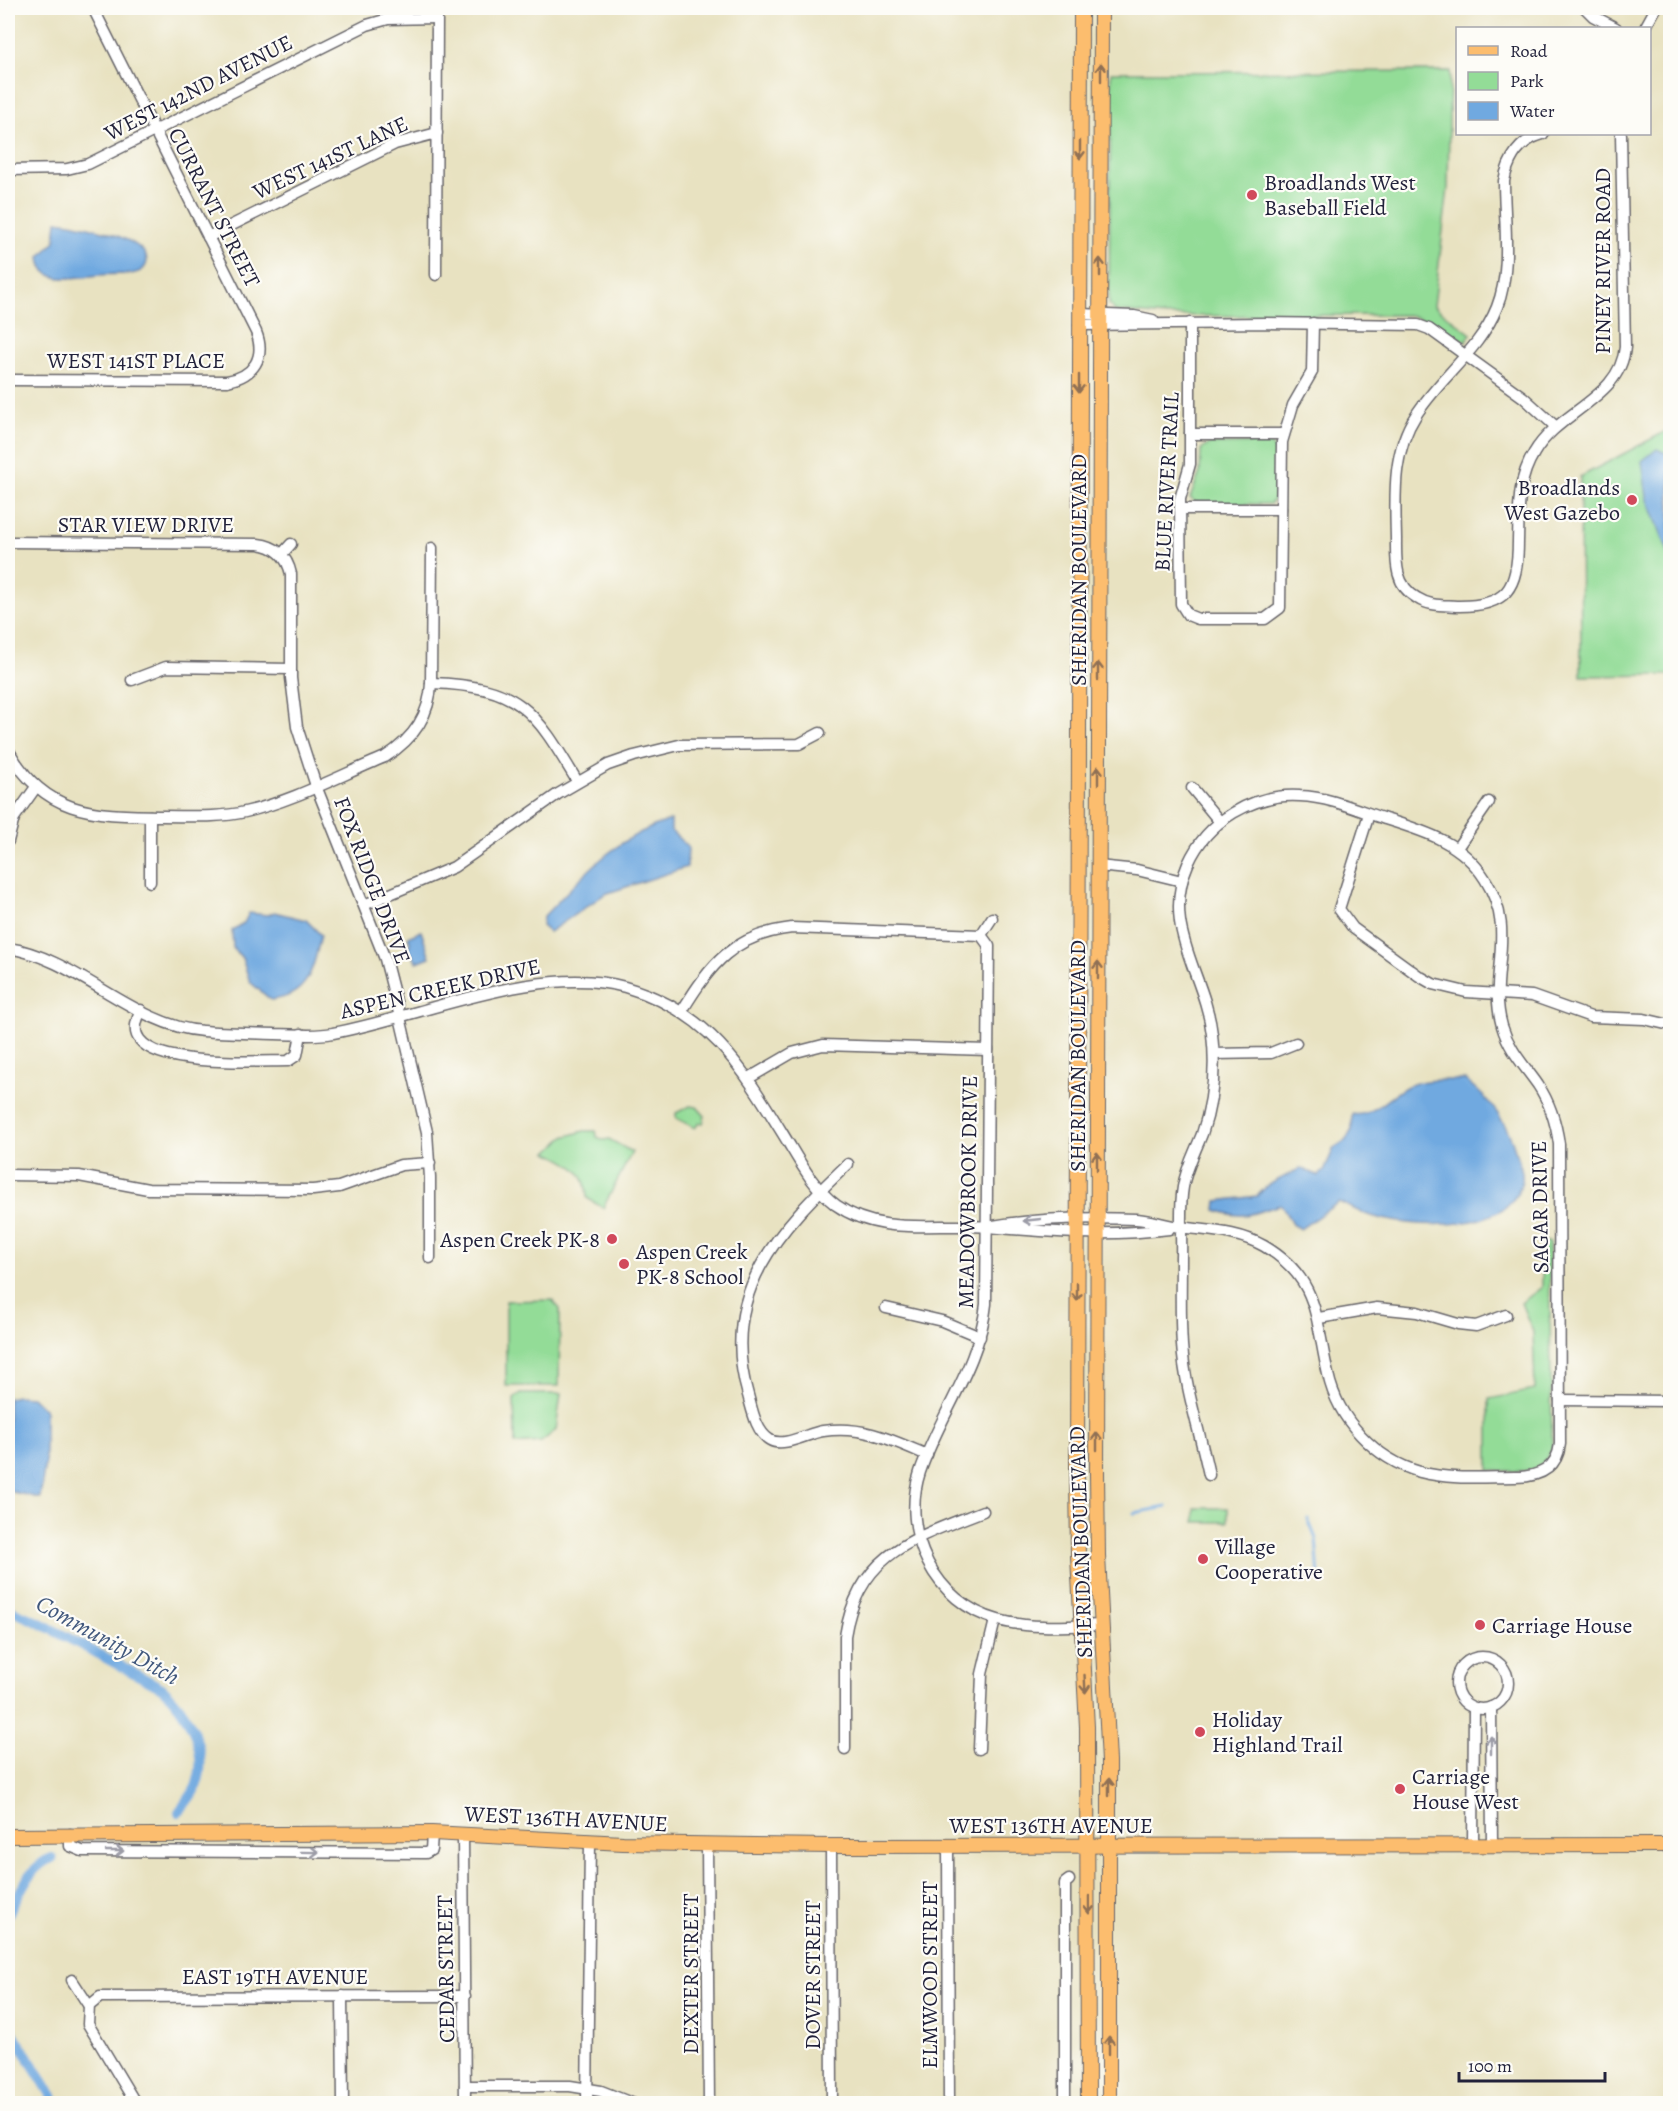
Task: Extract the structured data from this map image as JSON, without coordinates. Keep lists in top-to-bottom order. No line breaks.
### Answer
{"streets":{"main road":["SHERIDAN BOULEVARD","WEST 136TH AVENUE"],"street":["WEST 142ND AVENUE","WEST 141ST LANE","CURRANT STREET","PINEY RIVER ROAD","WEST 141ST PLACE","BLUE RIVER TRAIL","STAR VIEW DRIVE","FOX RIDGE DRIVE","ASPEN CREEK DRIVE","MEADOWBROOK DRIVE","SAGAR DRIVE","CEDAR STREET","DEXTER STREET","DOVER STREET","ELMWOOD STREET","EAST 19TH AVENUE"]},"crossings":[["WEST 142ND AVENUE","CURRANT STREET"],["WEST 141ST LANE","CURRANT STREET"],["CURRANT STREET","WEST 141ST PLACE"],["STAR VIEW DRIVE","FOX RIDGE DRIVE"],["SHERIDAN BOULEVARD","ASPEN CREEK DRIVE"],["SHERIDAN BOULEVARD","MEADOWBROOK DRIVE"],["SHERIDAN BOULEVARD","WEST 136TH AVENUE"],["FOX RIDGE DRIVE","ASPEN CREEK DRIVE"],["ASPEN CREEK DRIVE","MEADOWBROOK DRIVE"],["ASPEN CREEK DRIVE","SAGAR DRIVE"],["WEST 136TH AVENUE","CEDAR STREET"],["WEST 136TH AVENUE","DEXTER STREET"],["WEST 136TH AVENUE","DOVER STREET"],["WEST 136TH AVENUE","ELMWOOD STREET"],["CEDAR STREET","EAST 19TH AVENUE"]],"water":["Community Ditch"],"places":["Broadlands West Baseball Field","Broadlands West Gazebo","Aspen Creek PK-8","Aspen Creek PK-8 School","Village Cooperative","Carriage House","Holiday Highland Trail","Carriage House West"],"legend":["Road","Park","Water"],"scale_bar":"100 m"}
